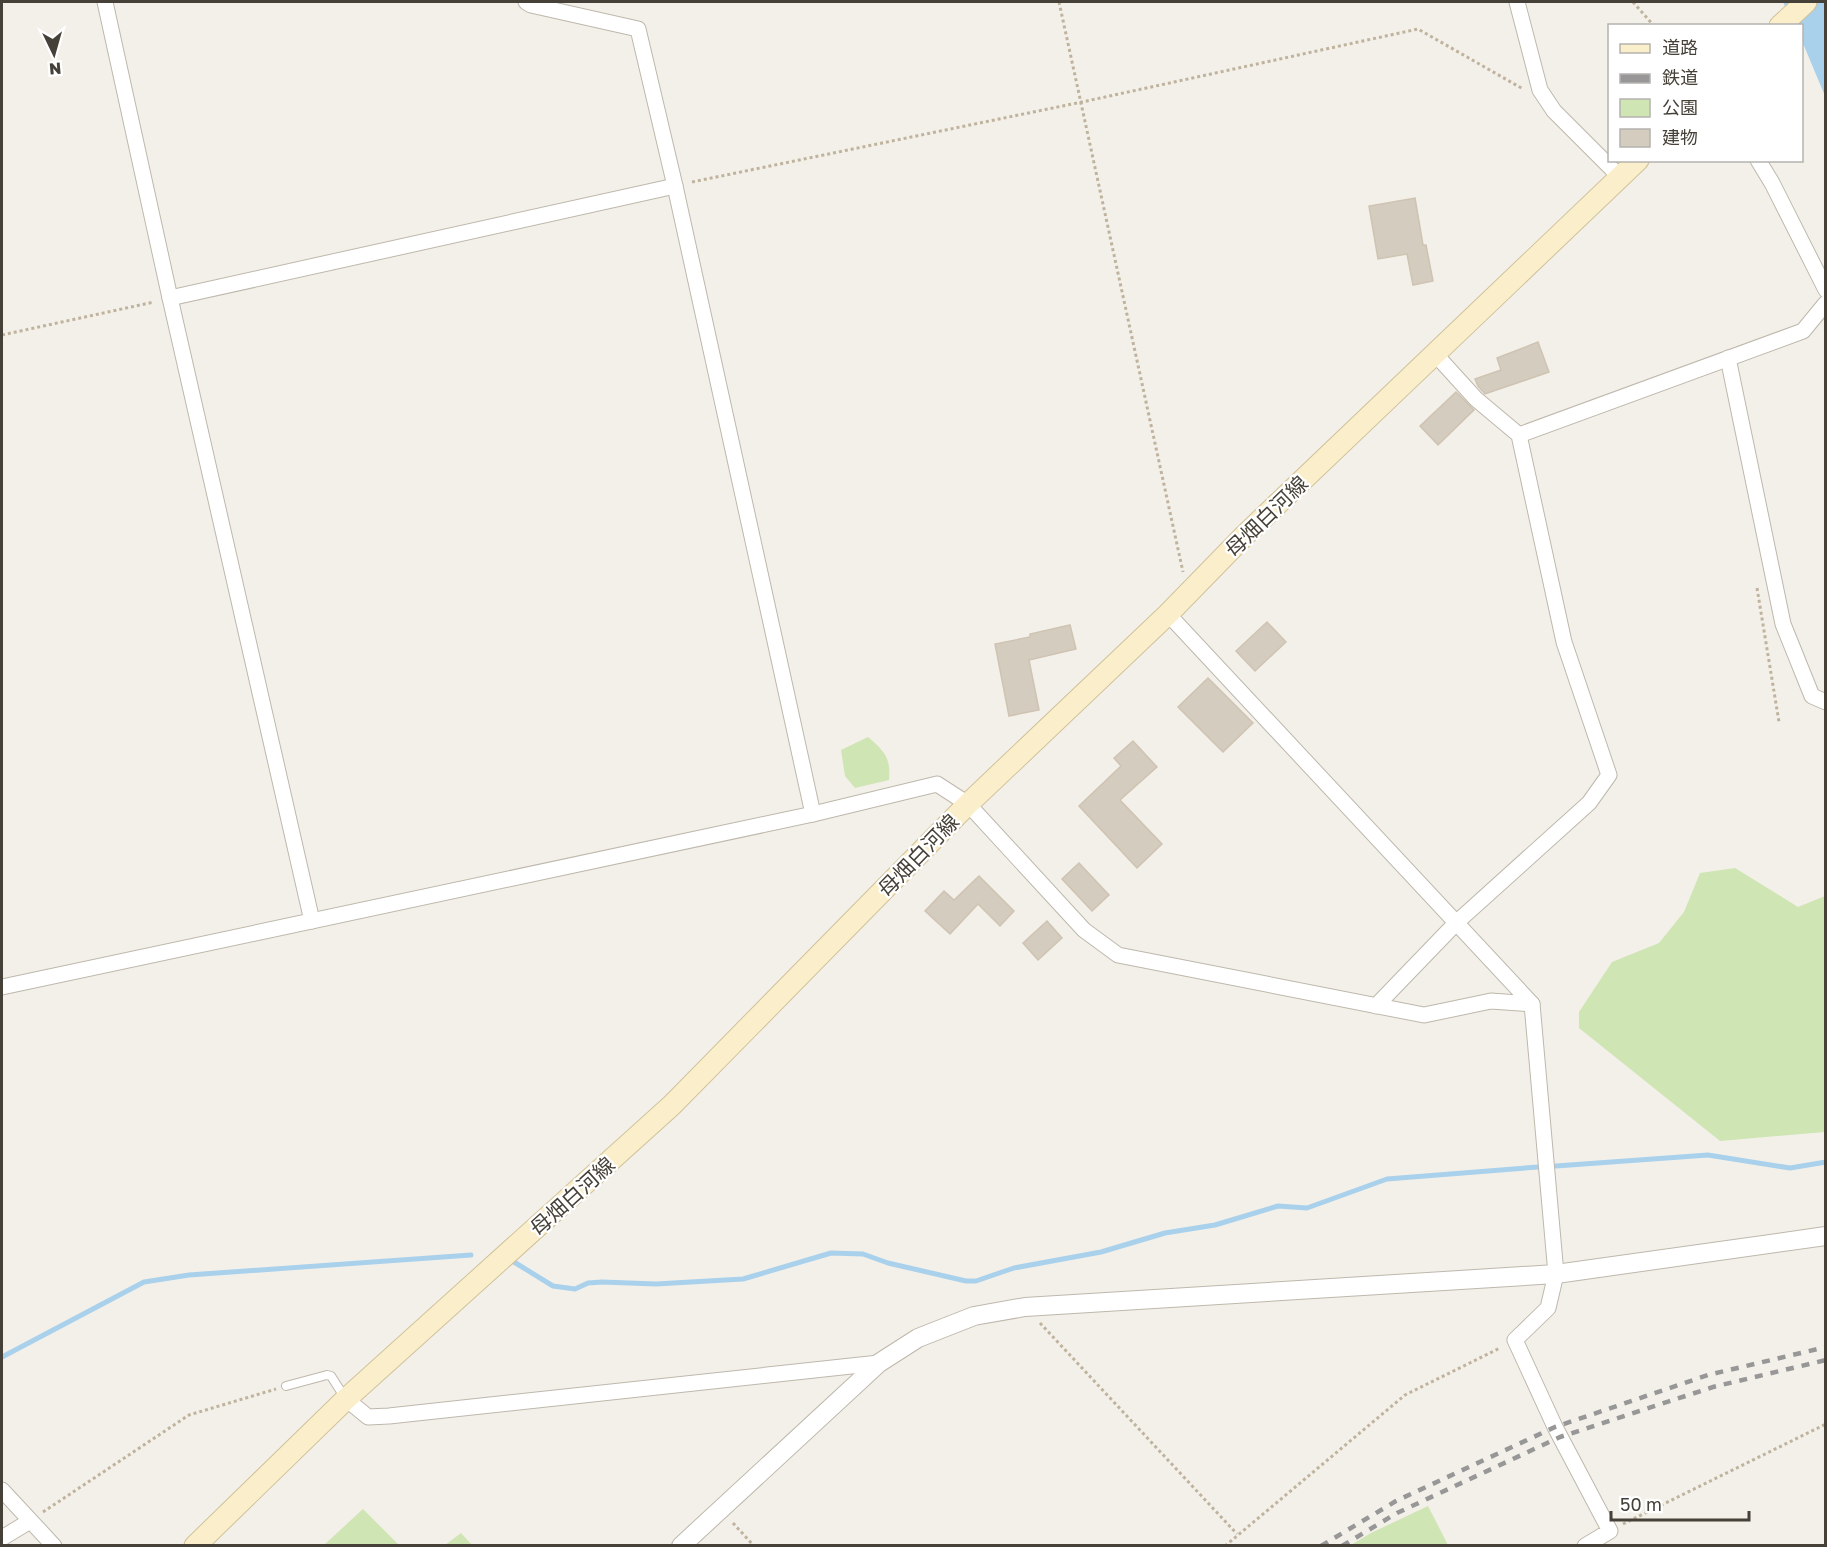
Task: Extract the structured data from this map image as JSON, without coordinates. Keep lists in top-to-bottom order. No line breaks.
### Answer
{"streets":{"main road":["母畑白河線"]},"legend":["道路","鉄道","公園","建物"],"scale_bar":"50 m","north":"bottom"}
